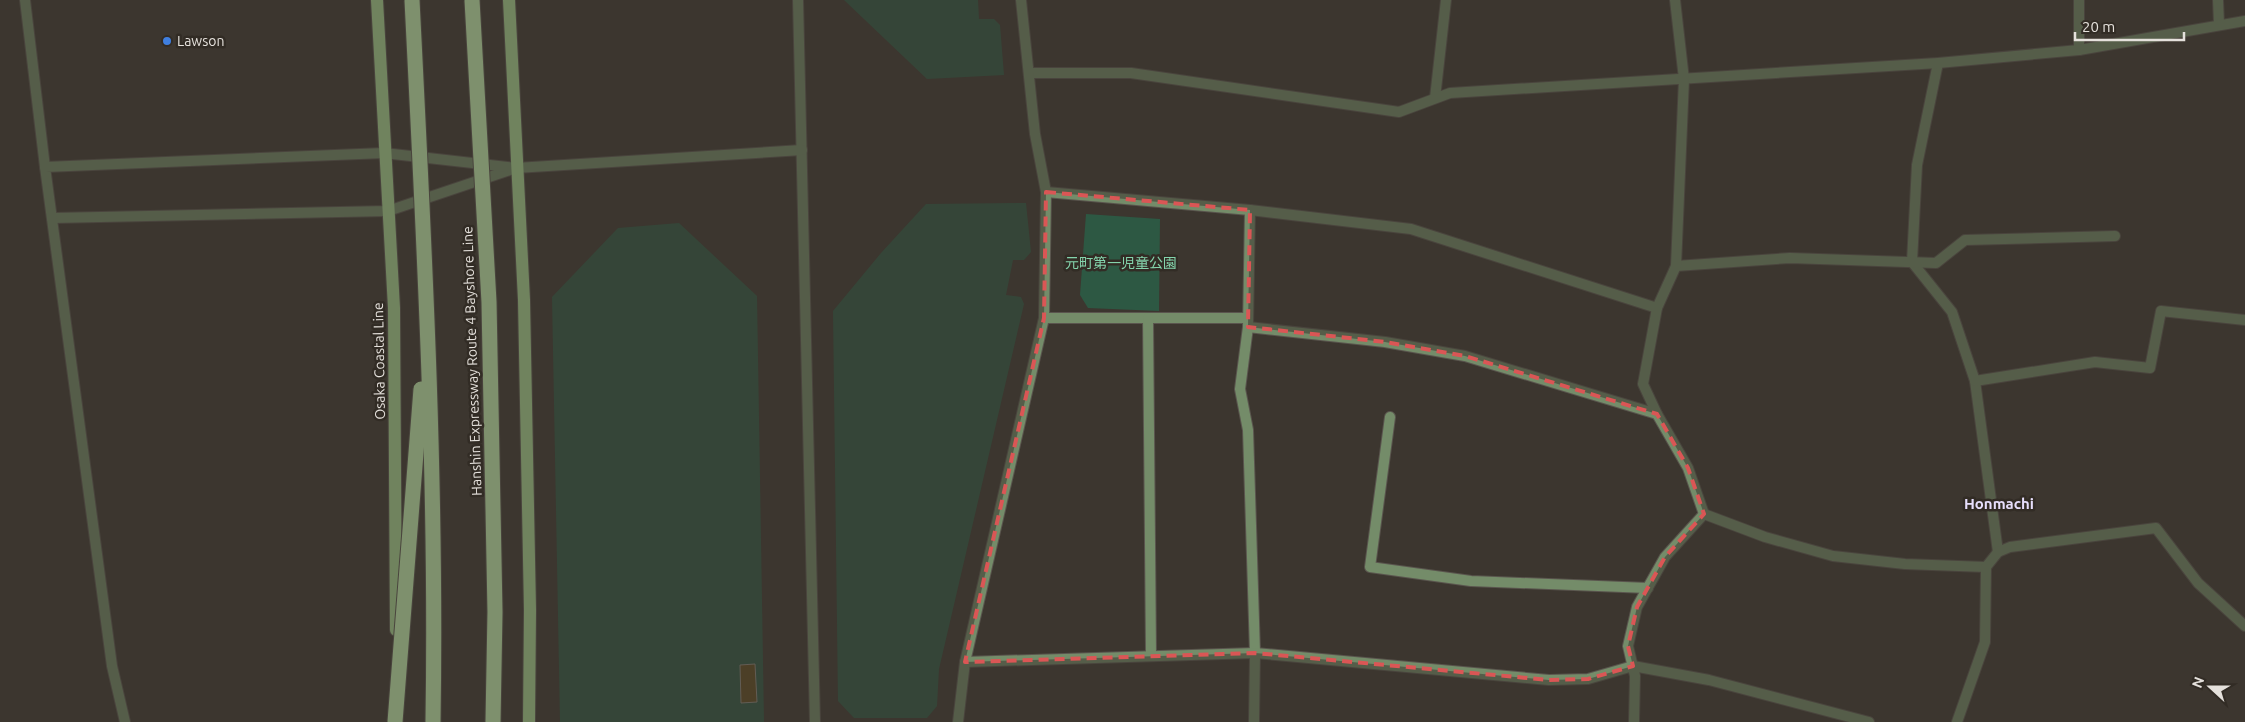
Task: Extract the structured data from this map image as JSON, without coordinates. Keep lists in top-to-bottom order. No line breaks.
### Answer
{"streets":{"highway":["Hanshin Expressway Route 4 Bayshore Line"],"main road":["Osaka Coastal Line"]},"districts":["Honmachi"],"parks":["元町第一児童公園"],"places":["Lawson"],"scale_bar":"20 m","north":"left"}
